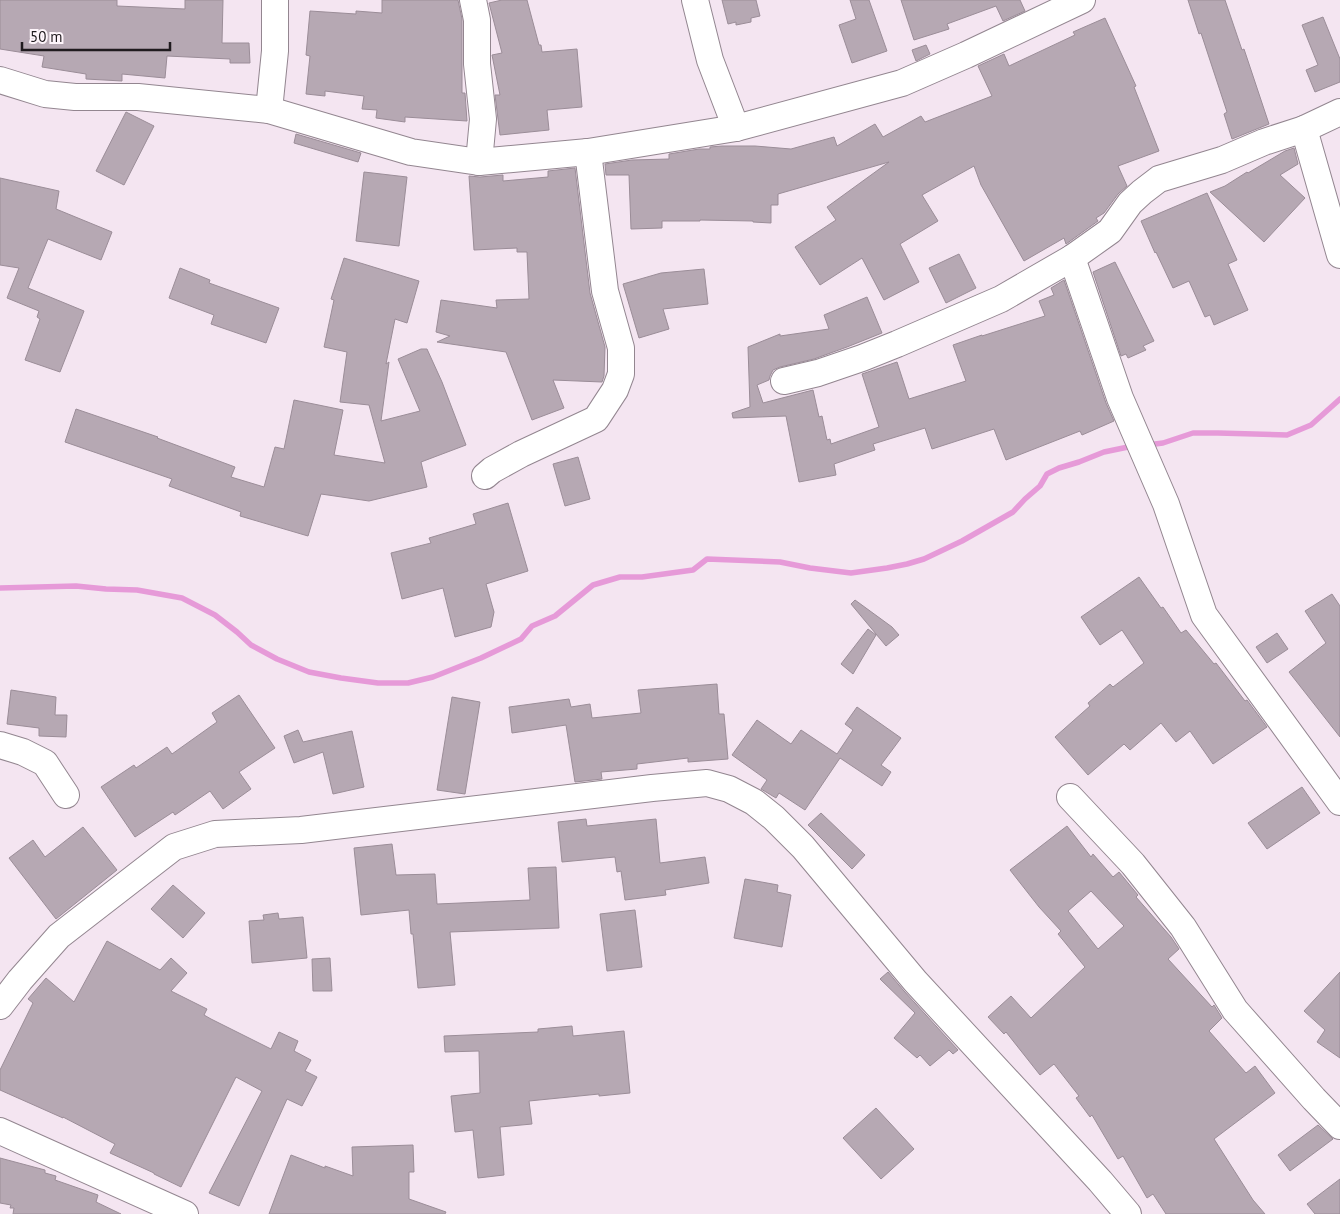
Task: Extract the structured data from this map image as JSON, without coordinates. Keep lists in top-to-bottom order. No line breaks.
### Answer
{"scale_bar":"50 m"}
